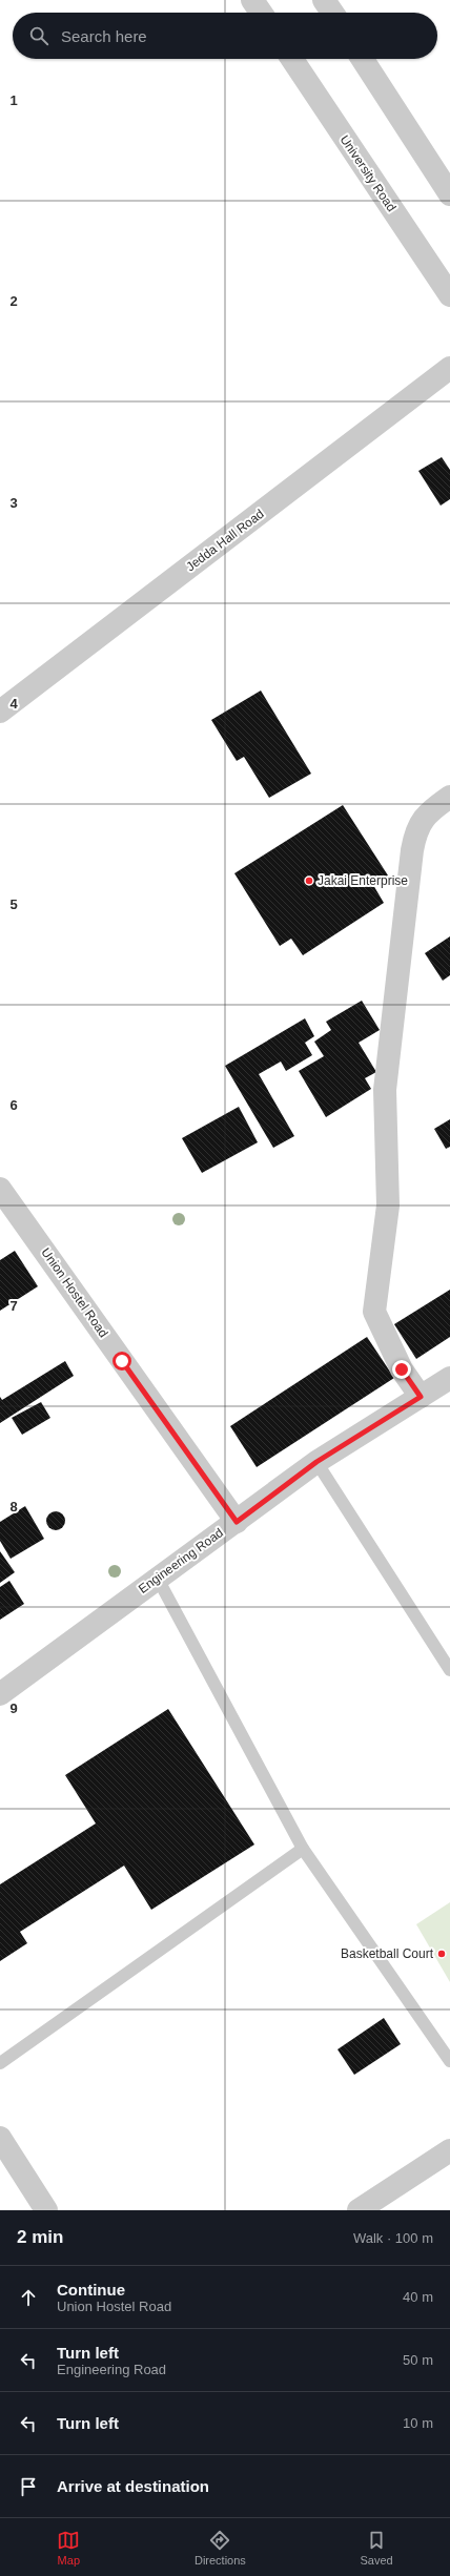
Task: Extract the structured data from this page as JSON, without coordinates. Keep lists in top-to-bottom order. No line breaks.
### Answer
{"streets":{"street":["University Road","Jedda Hall Road","Union Hostel Road","Engineering Road"]},"crossings":[["Union Hostel Road","Engineering Road"]],"places":["Jakai Enterprise","Basketball Court"],"page":{"search":"Search here","heading":["2 min","Walk · 100 m"],"list":[["Continue","Union Hostel Road","40 m"],["Turn left","Engineering Road","50 m"],["Turn left","10 m"],"Arrive at destination"],"nav":["Map","Directions","Saved"]},"grid":{"rows":["1","2","3","4","5","6","7","8","9"]}}
